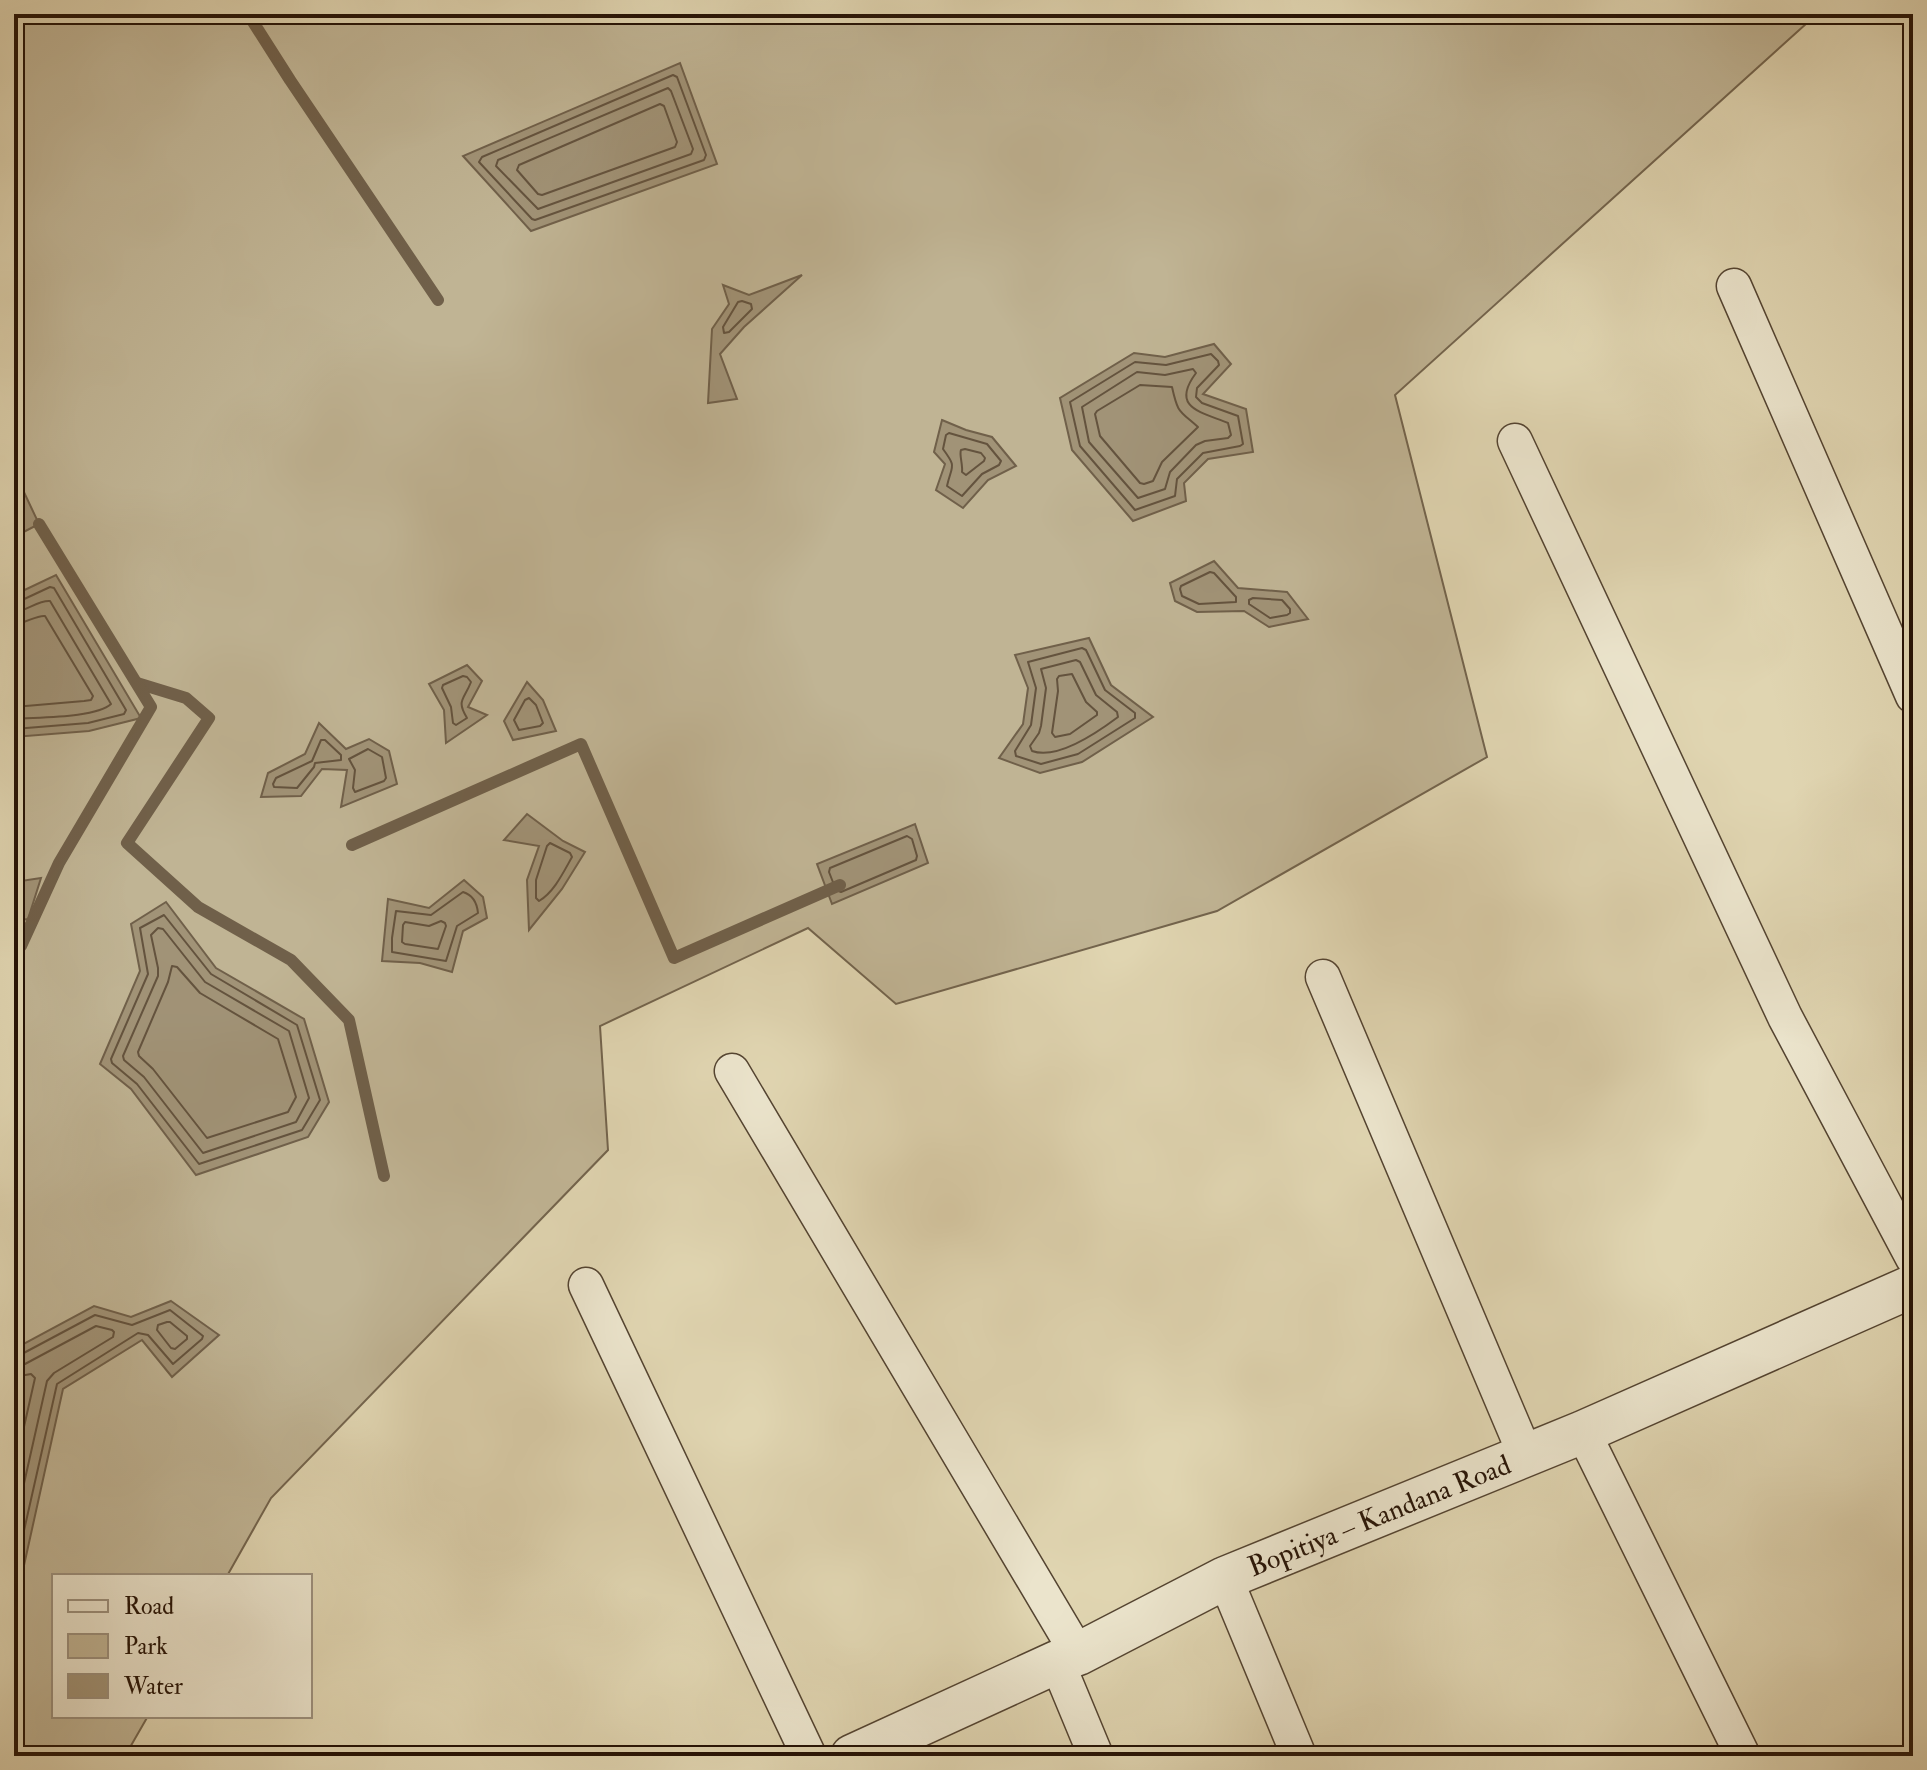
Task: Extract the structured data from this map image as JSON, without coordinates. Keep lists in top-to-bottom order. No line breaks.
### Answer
{"streets":{"street":["Bopitiya – Kandana Road"]},"legend":["Road","Park","Water"]}
